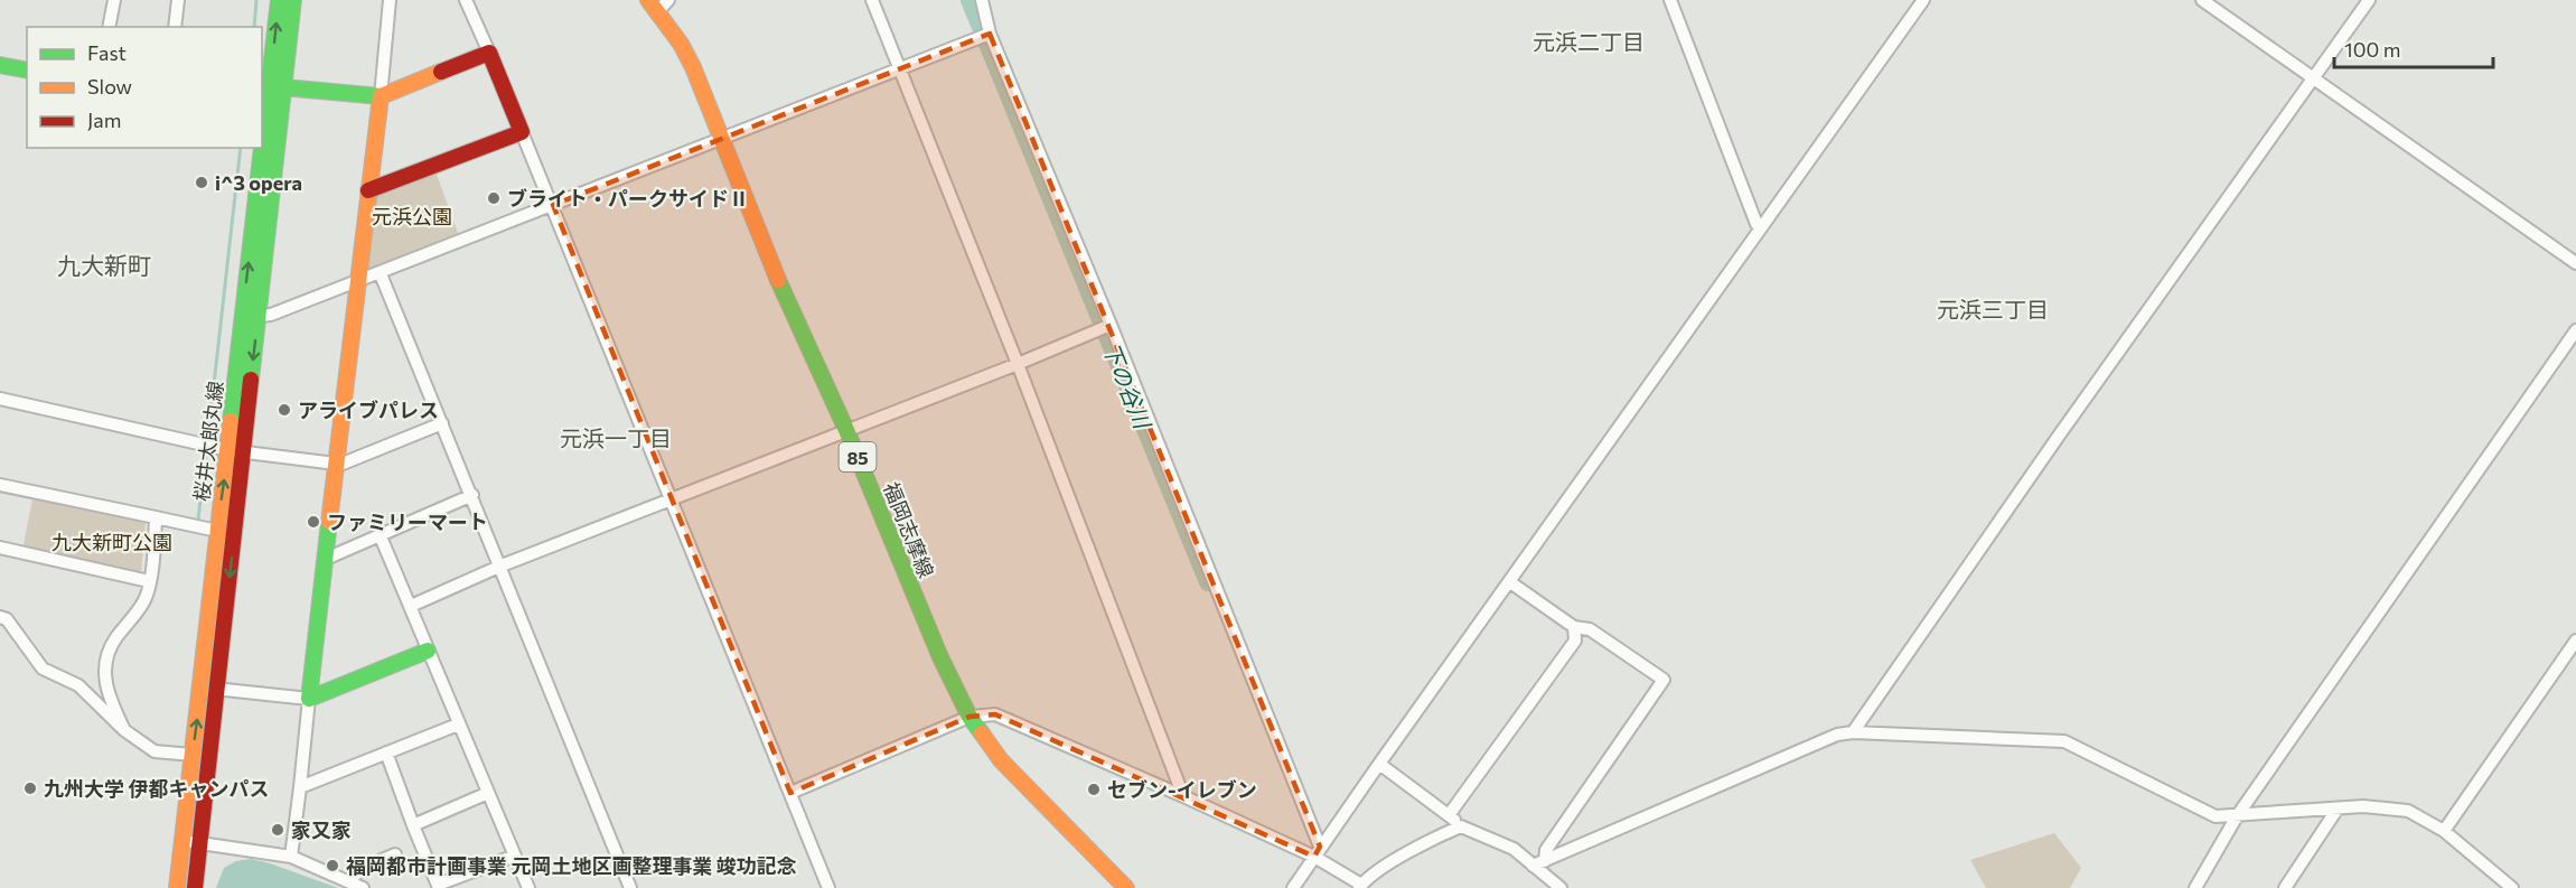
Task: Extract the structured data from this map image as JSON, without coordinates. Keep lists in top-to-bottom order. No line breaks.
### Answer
{"streets":{"main road":["桜井太郎丸線","85","福岡志摩線"]},"districts":["元浜二丁目","九大新町","元浜三丁目","元浜一丁目"],"water":["下の谷川"],"parks":["元浜公園","九大新町公園"],"places":["i^3 opera","ブライト・パークサイドⅡ","アライブパレス","ファミリーマート","九州大学 伊都キャンパス","セブン-イレブン","家又家","福岡都市計画事業 元岡土地区画整理事業 竣功記念"],"legend":["Fast","Slow","Jam"],"scale_bar":"100 m"}
